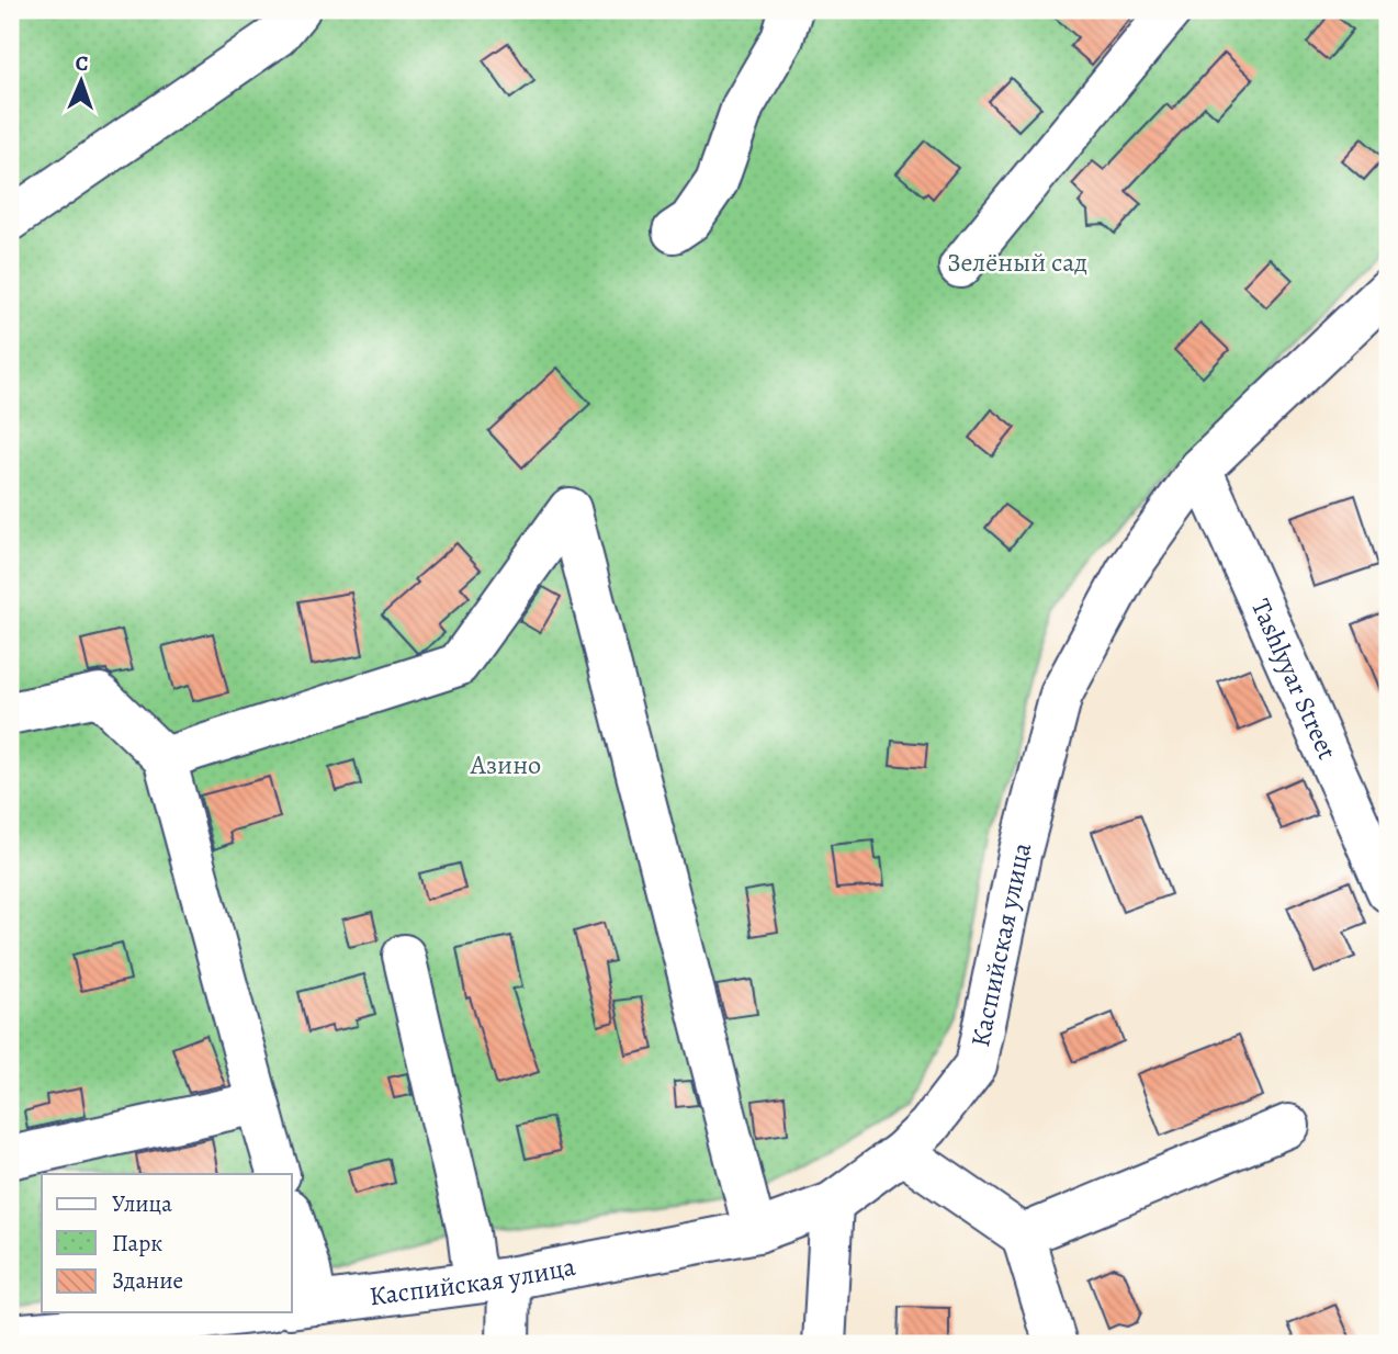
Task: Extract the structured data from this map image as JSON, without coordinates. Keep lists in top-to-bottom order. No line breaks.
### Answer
{"streets":{"street":["Tashlyyar Street","Каспийская улица"]},"crossings":[["Tashlyyar Street","Каспийская улица"]],"parks":["Зелёный сад","Азино"],"legend":["Улица","Парк","Здание"],"north":"top"}
